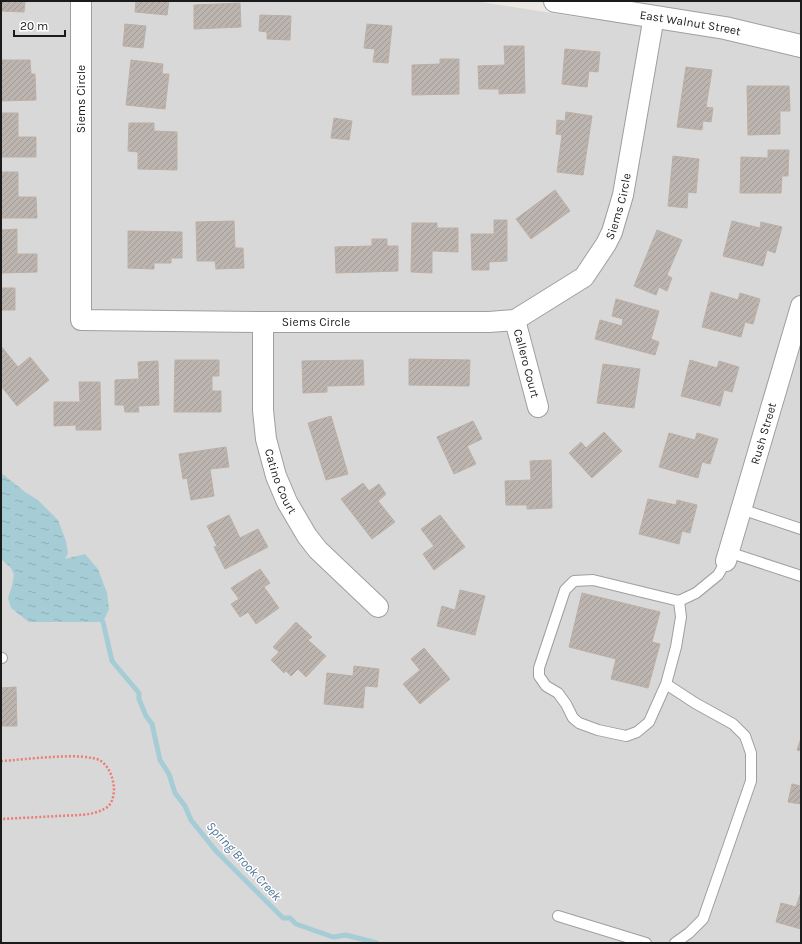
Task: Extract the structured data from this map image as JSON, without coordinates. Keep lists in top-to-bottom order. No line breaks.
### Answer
{"streets":{"street":["East Walnut Street","Siems Circle","Callero Court","Rush Street","Catino Court"]},"crossings":[["East Walnut Street","Siems Circle"],["Siems Circle","Callero Court"],["Siems Circle","Catino Court"]],"water":["Spring Brook Creek"],"scale_bar":"20 m"}
